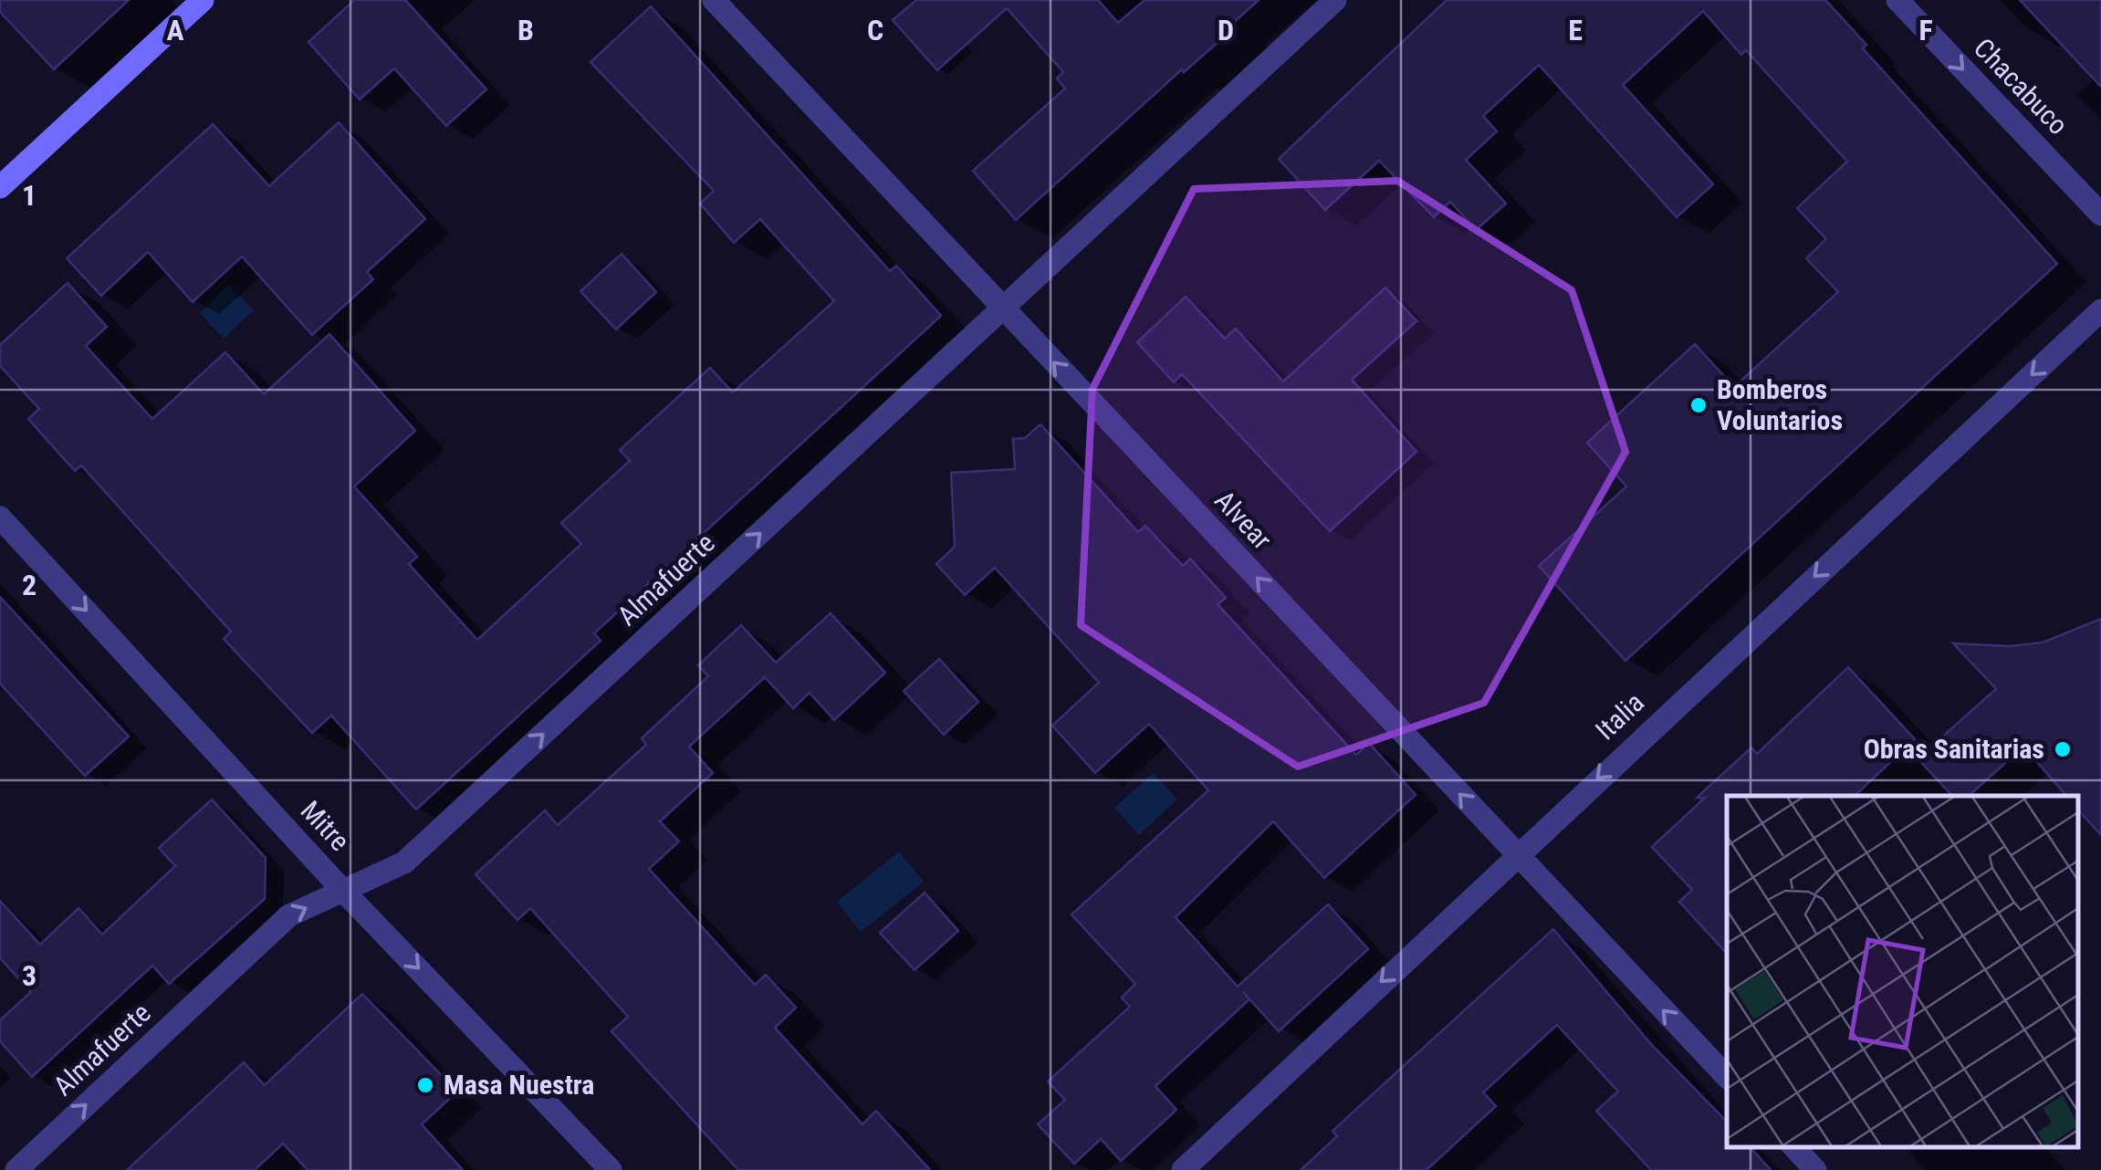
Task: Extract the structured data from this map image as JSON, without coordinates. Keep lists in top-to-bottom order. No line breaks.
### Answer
{"streets":{"street":["Chacabuco","Alvear","Almafuerte","Italia","Mitre"]},"crossings":[["Alvear","Almafuerte"],["Alvear","Italia"],["Almafuerte","Mitre"]],"one_way":["Chacabuco","Alvear","Almafuerte","Italia","Mitre"],"places":["Bomberos Voluntarios","Obras Sanitarias","Masa Nuestra"],"grid":{"columns":["A","B","C","D","E","F"],"rows":["1","2","3"]}}
